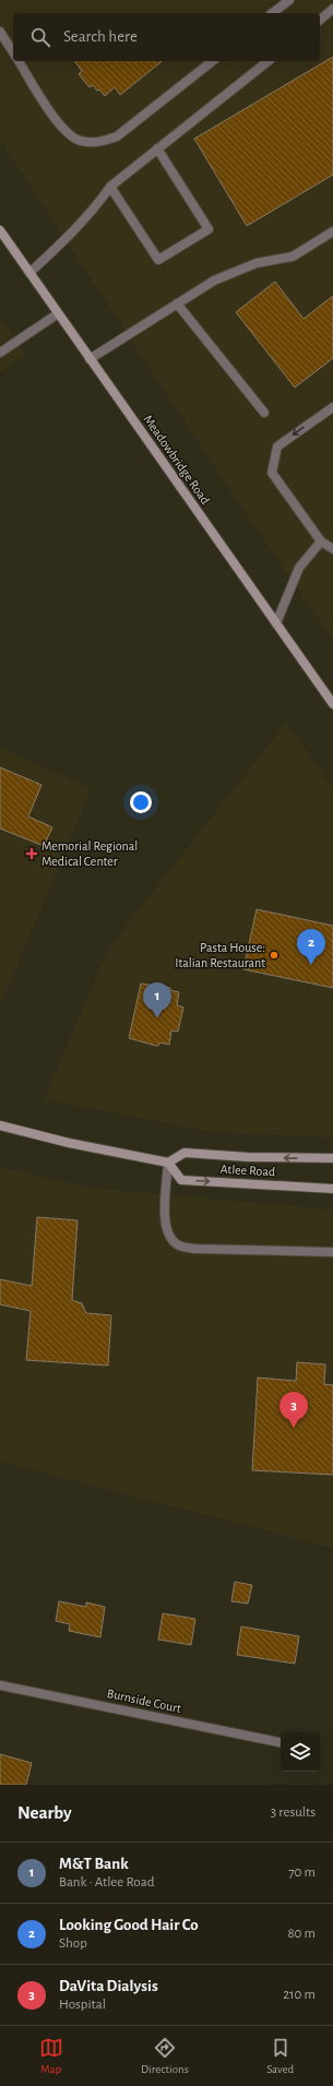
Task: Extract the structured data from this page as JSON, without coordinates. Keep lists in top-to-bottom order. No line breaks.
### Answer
{"streets":{"main road":["Meadowbridge Road","Atlee Road"],"street":["Burnside Court"]},"places":{"health":["Memorial Regional Medical Center"],"other":["Pasta House: Italian Restaurant"]},"page":{"search":"Search here","pins":["2","1","3"],"heading":["Nearby","3 results"],"list":[{"mark":"1","name":"M&T Bank","note":"Bank · Atlee Road","value":"70 m"},{"mark":"2","name":"Looking Good Hair Co","note":"Shop","value":"80 m"},{"mark":"3","name":"DaVita Dialysis","note":"Hospital","value":"210 m"}],"nav":["Map","Directions","Saved"]}}
